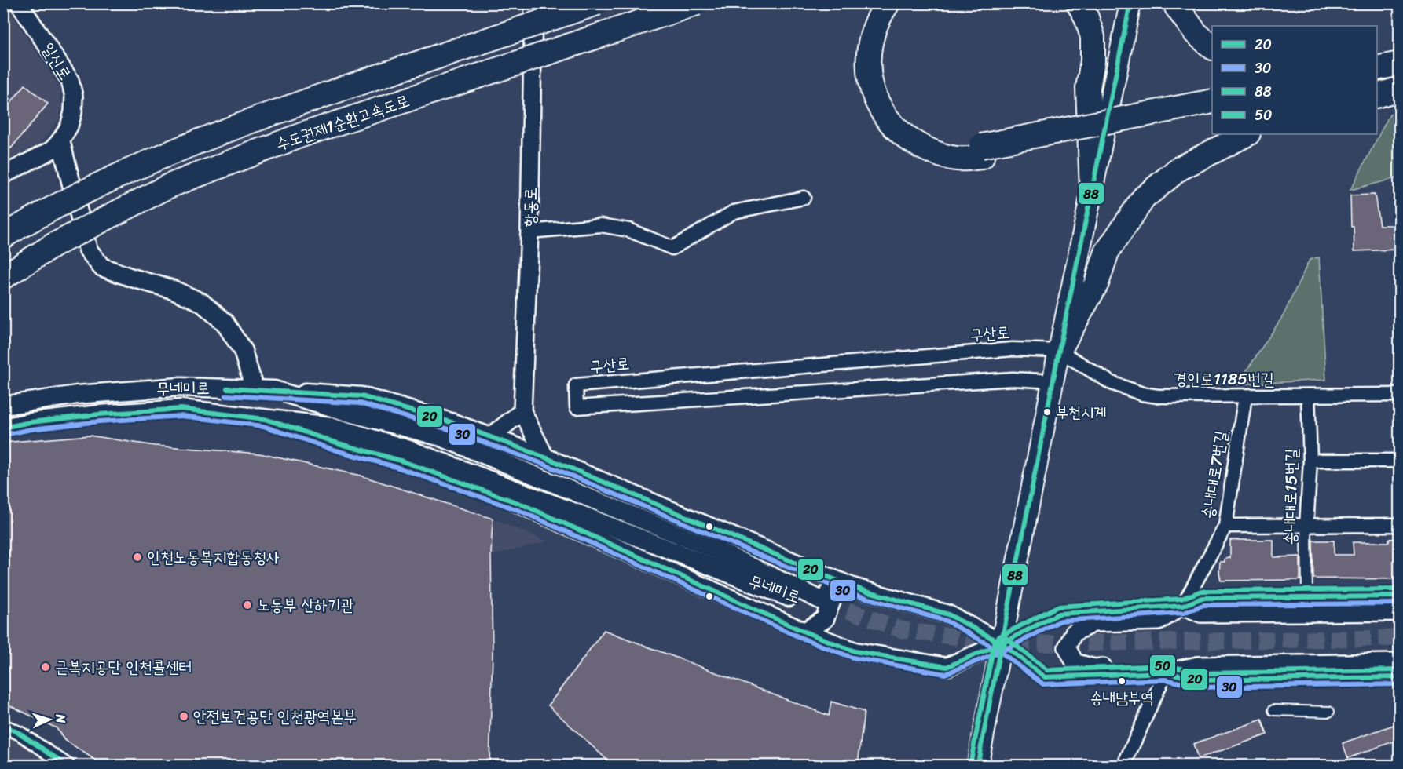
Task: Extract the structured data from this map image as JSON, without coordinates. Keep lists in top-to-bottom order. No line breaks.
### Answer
{"streets":{"highway":["수도권제1순환고속도로"],"main road":["무네미로"],"street":["일신로","항동로","구산로","경인로1185번길","송내대로7번길","송내대로15번길"]},"crossings":[["구산로","경인로1185번길"],["경인로1185번길","송내대로7번길"],["경인로1185번길","송내대로15번길"]],"places":["부천시계","인천노동복지합동청사","노동부 산하기관","근복지공단 인천콜센터","송내남부역","안전보건공단 인천광역본부"],"lines":["transit line 88","transit line 20","transit line 30","transit line 50"],"legend":["20","30","88","50"],"north":"right"}
